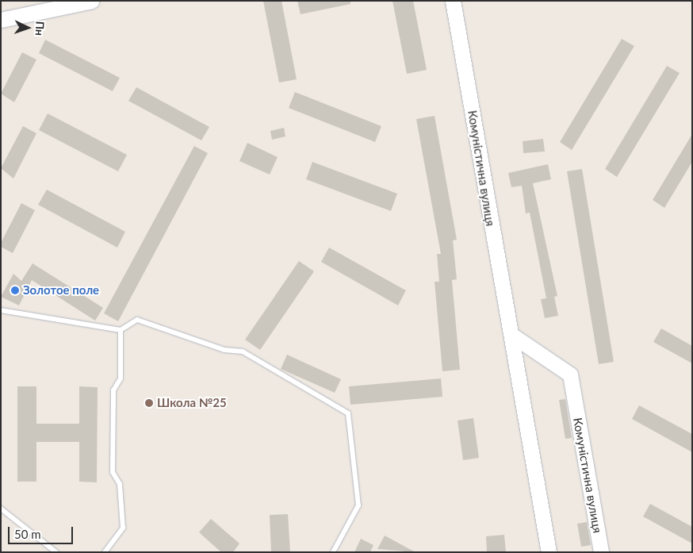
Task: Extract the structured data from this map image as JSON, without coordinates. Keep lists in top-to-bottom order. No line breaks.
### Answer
{"streets":{"street":["Комуністична вулиця"]},"places":["Золотое поле","Школа №25"],"scale_bar":"50 m","north":"right"}
